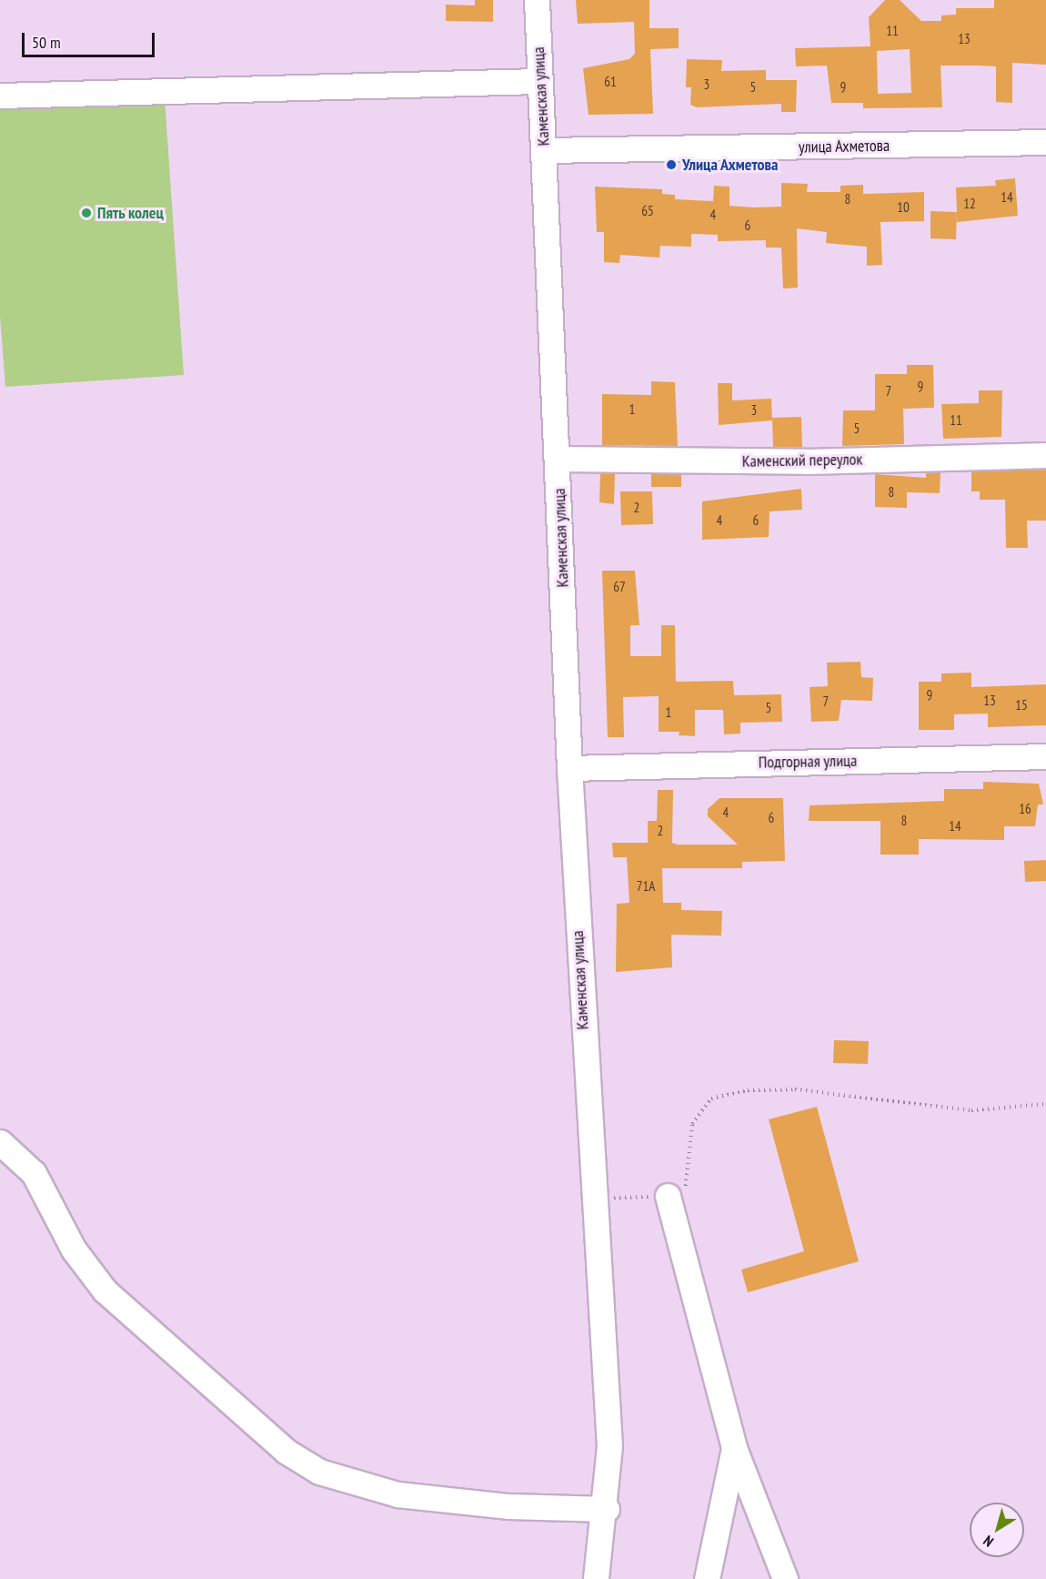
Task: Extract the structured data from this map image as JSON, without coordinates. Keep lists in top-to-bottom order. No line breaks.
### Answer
{"streets":{"street":["Каменская улица","улица Ахметова","Каменский переулок","Подгорная улица"]},"crossings":[["Каменская улица","улица Ахметова"],["Каменская улица","Каменский переулок"],["Каменская улица","Подгорная улица"]],"places":["Улица Ахметова","Пять колец"],"house_numbers":["11","13","61","3","5","9","14","8","12","10","65","4","6","9","7","1","3","11","5","8","2","4","6","67","9","13","7","15","5","1","16","4","6","8","14","2","71А"],"scale_bar":"50 m","north":"bottom left"}
